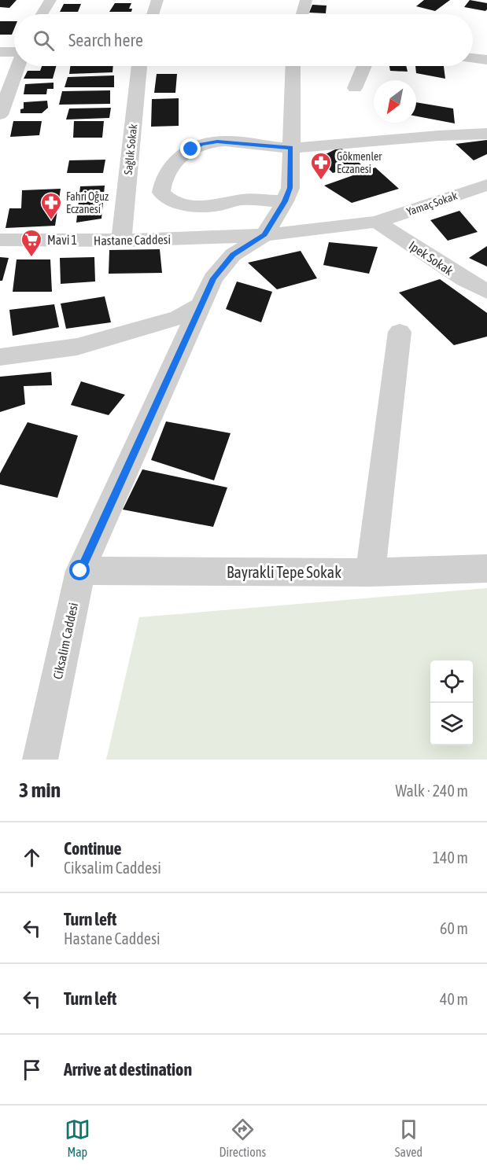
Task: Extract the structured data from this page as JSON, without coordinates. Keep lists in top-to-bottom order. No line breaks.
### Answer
{"streets":{"street":["Sağlık Sokak","Yamaç Sokak","Hastane Caddesi","Ipek Sokak","Bayrakli Tepe Sokak","Ciksalim Caddesi"]},"crossings":[["Sağlık Sokak","Hastane Caddesi"],["Yamaç Sokak","Hastane Caddesi"],["Yamaç Sokak","Ipek Sokak"],["Hastane Caddesi","Ipek Sokak"],["Hastane Caddesi","Ciksalim Caddesi"],["Bayrakli Tepe Sokak","Ciksalim Caddesi"]],"places":{"pharmacy":["Gökmenler Eczanesi","Fahri Oğuz Eczanesi"],"supermarket":["Mavi 1"]},"north":"bottom left","page":{"search":"Search here","heading":["3 min","Walk · 240 m"],"list":[["Continue","Ciksalim Caddesi","140 m"],["Turn left","Hastane Caddesi","60 m"],["Turn left","40 m"],"Arrive at destination"],"nav":["Map","Directions","Saved"]}}
